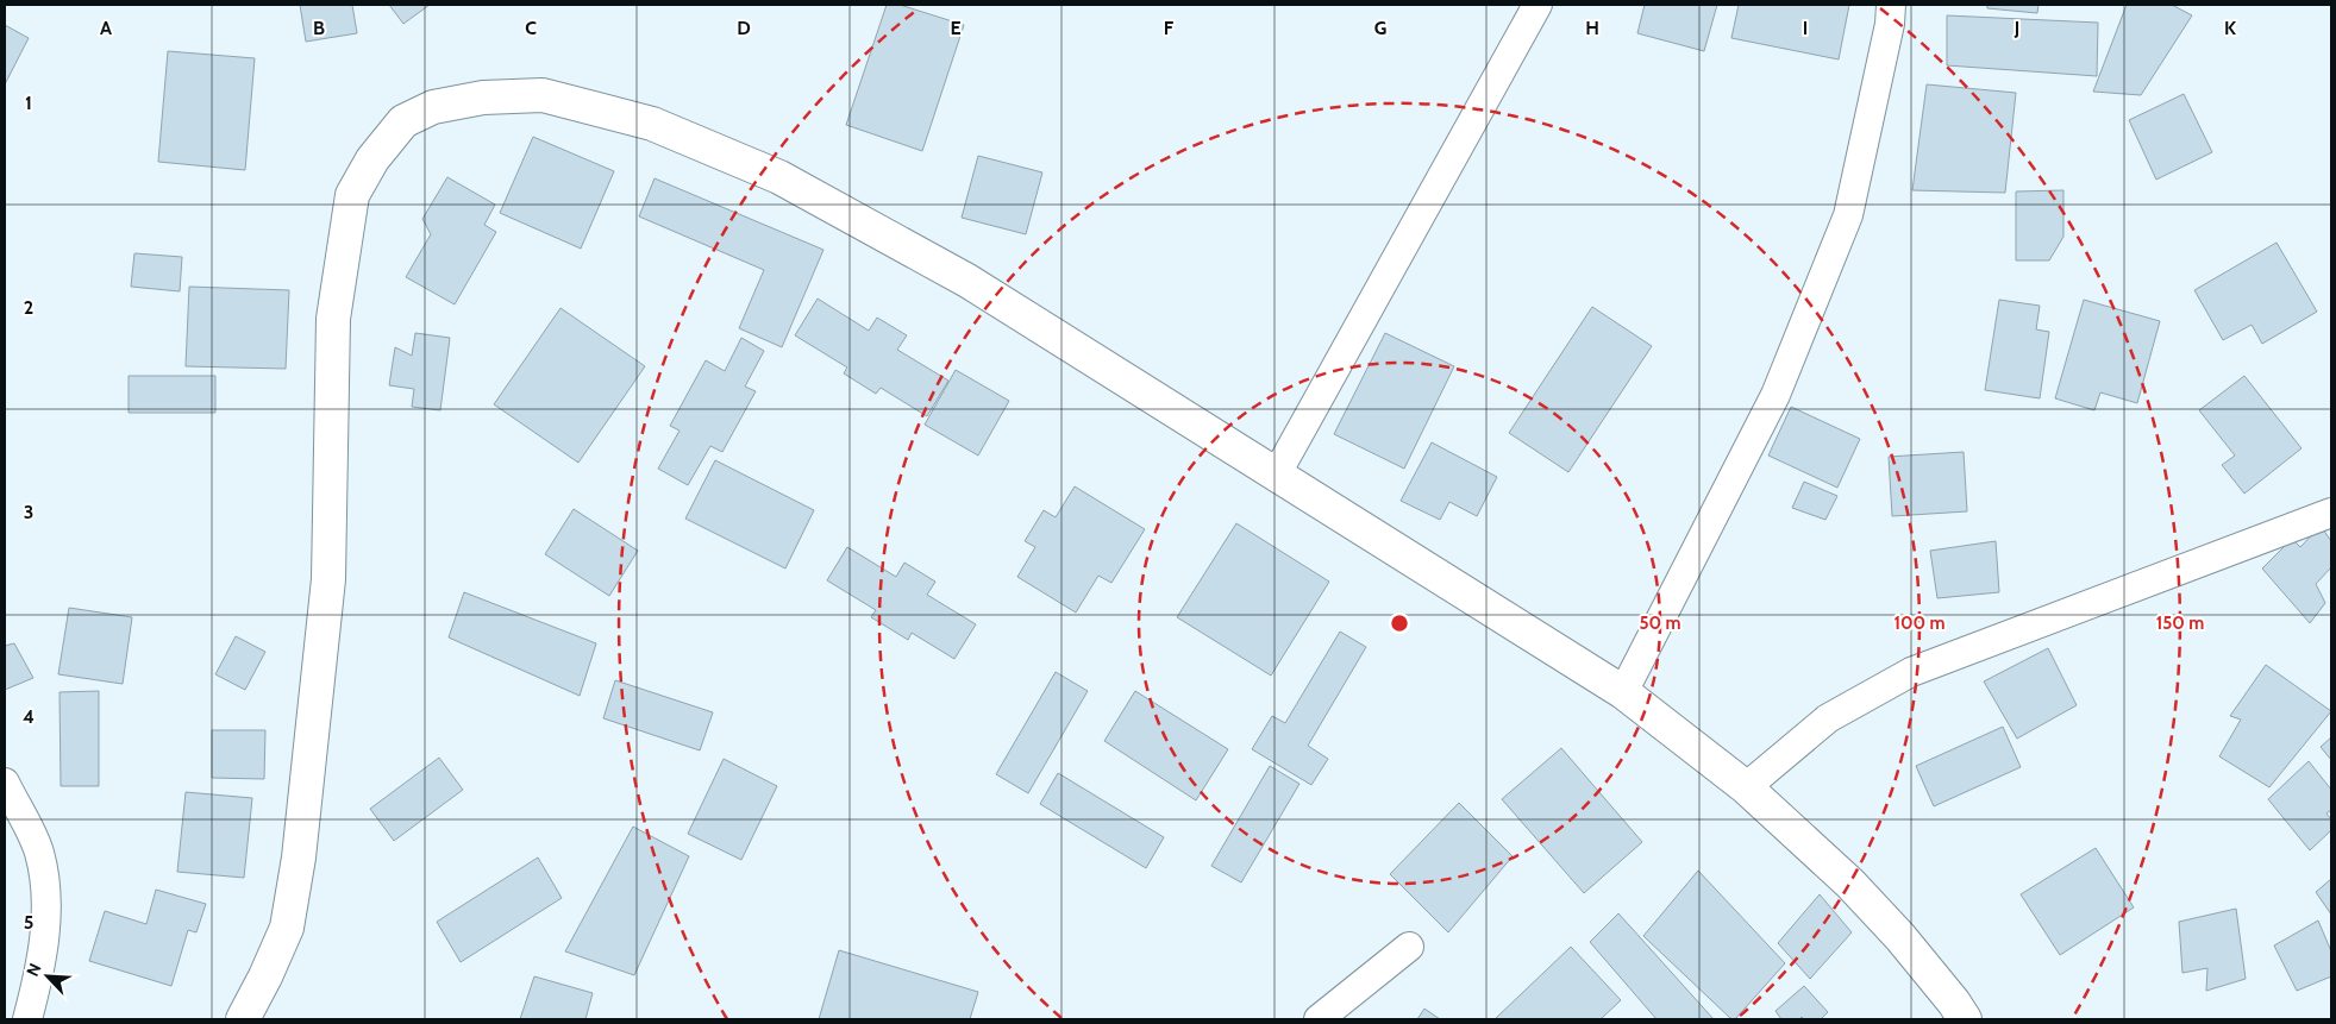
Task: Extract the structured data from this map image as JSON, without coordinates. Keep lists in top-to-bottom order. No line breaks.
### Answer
{"north":"top left","grid":{"columns":["A","B","C","D","E","F","G","H","I","J","K"],"rows":["1","2","3","4","5"]},"rings":["50 m","100 m","150 m"]}
